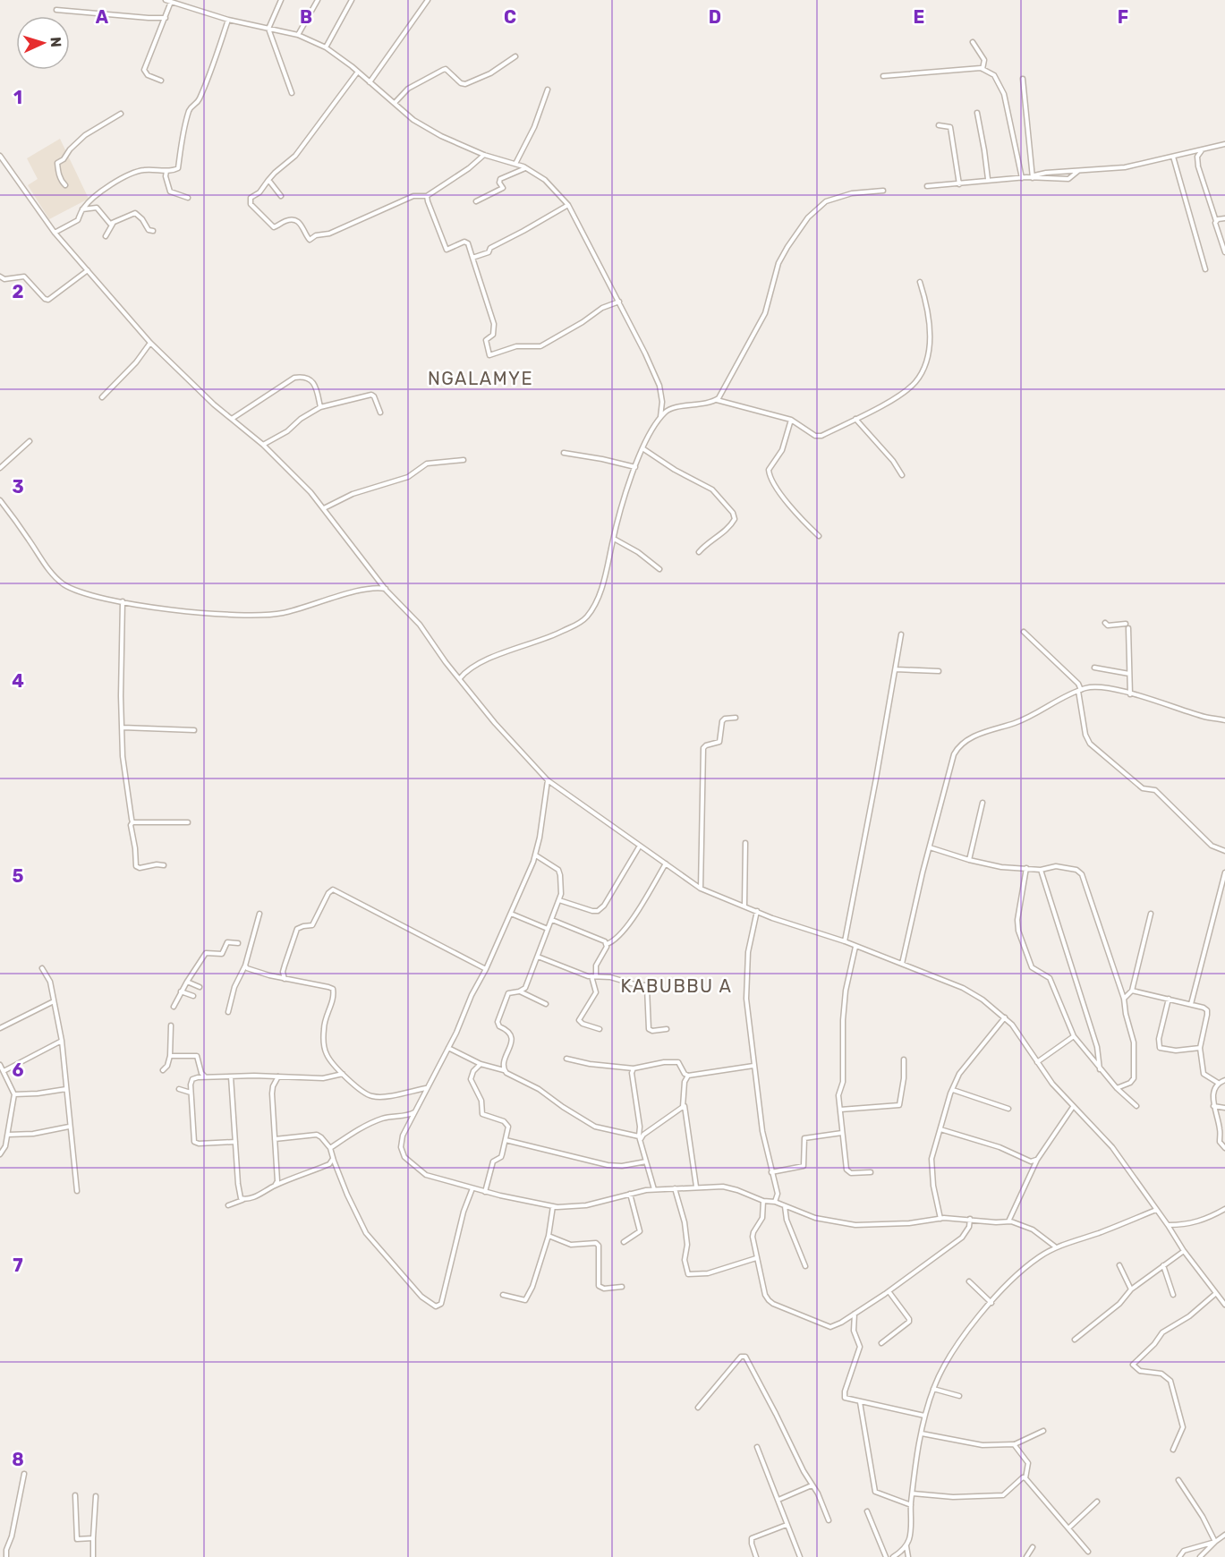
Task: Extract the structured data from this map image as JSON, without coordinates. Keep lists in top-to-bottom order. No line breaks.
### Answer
{"districts":["NGALAMYE","KABUBBU A"],"north":"right","grid":{"columns":["A","B","C","D","E","F"],"rows":["1","2","3","4","5","6","7","8"]}}
